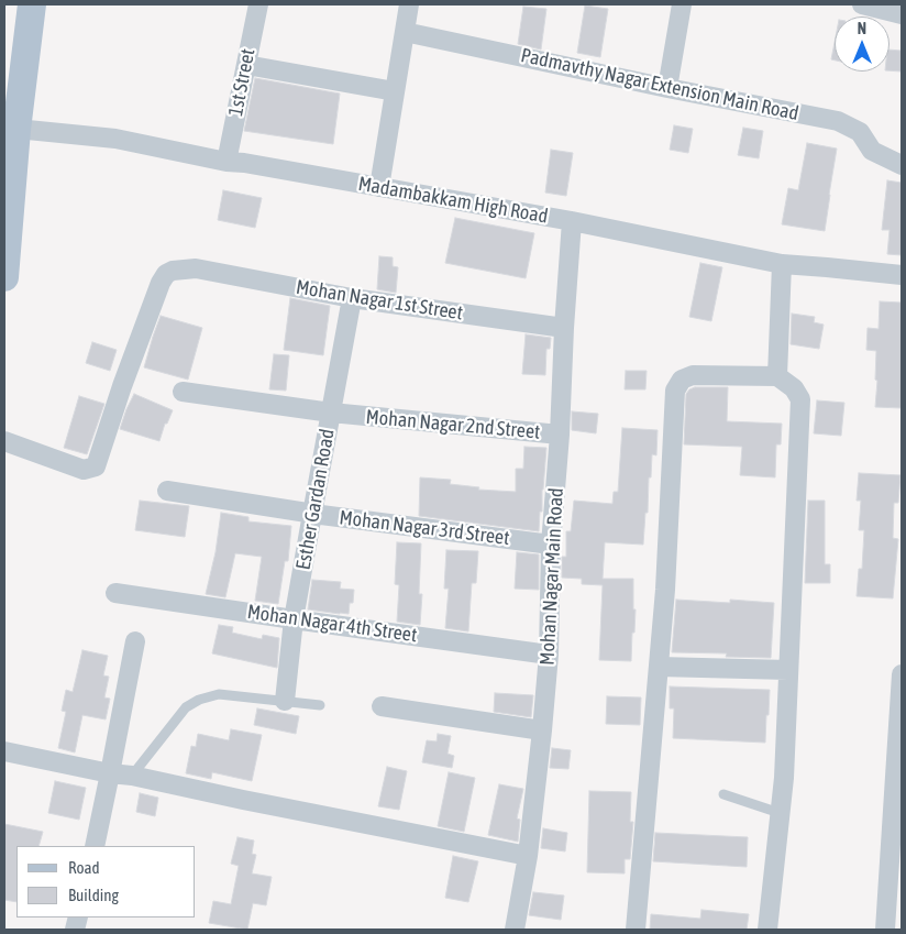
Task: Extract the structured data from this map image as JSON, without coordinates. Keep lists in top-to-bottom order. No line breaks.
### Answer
{"streets":{"street":["1st Street","Padmavthy Nagar Extension Main Road","Madambakkam High Road","Mohan Nagar 1st Street","Mohan Nagar 2nd Street","Esther Gardan Road","Mohan Nagar 3rd Street","Mohan Nagar Main Road","Mohan Nagar 4th Street"]},"crossings":[["1st Street","Madambakkam High Road"],["Madambakkam High Road","Mohan Nagar Main Road"],["Mohan Nagar 1st Street","Esther Gardan Road"],["Mohan Nagar 1st Street","Mohan Nagar Main Road"],["Mohan Nagar 2nd Street","Esther Gardan Road"],["Mohan Nagar 2nd Street","Mohan Nagar Main Road"],["Esther Gardan Road","Mohan Nagar 3rd Street"],["Esther Gardan Road","Mohan Nagar 4th Street"],["Mohan Nagar 3rd Street","Mohan Nagar Main Road"],["Mohan Nagar Main Road","Mohan Nagar 4th Street"]],"legend":["Road","Building"],"north":"top"}
